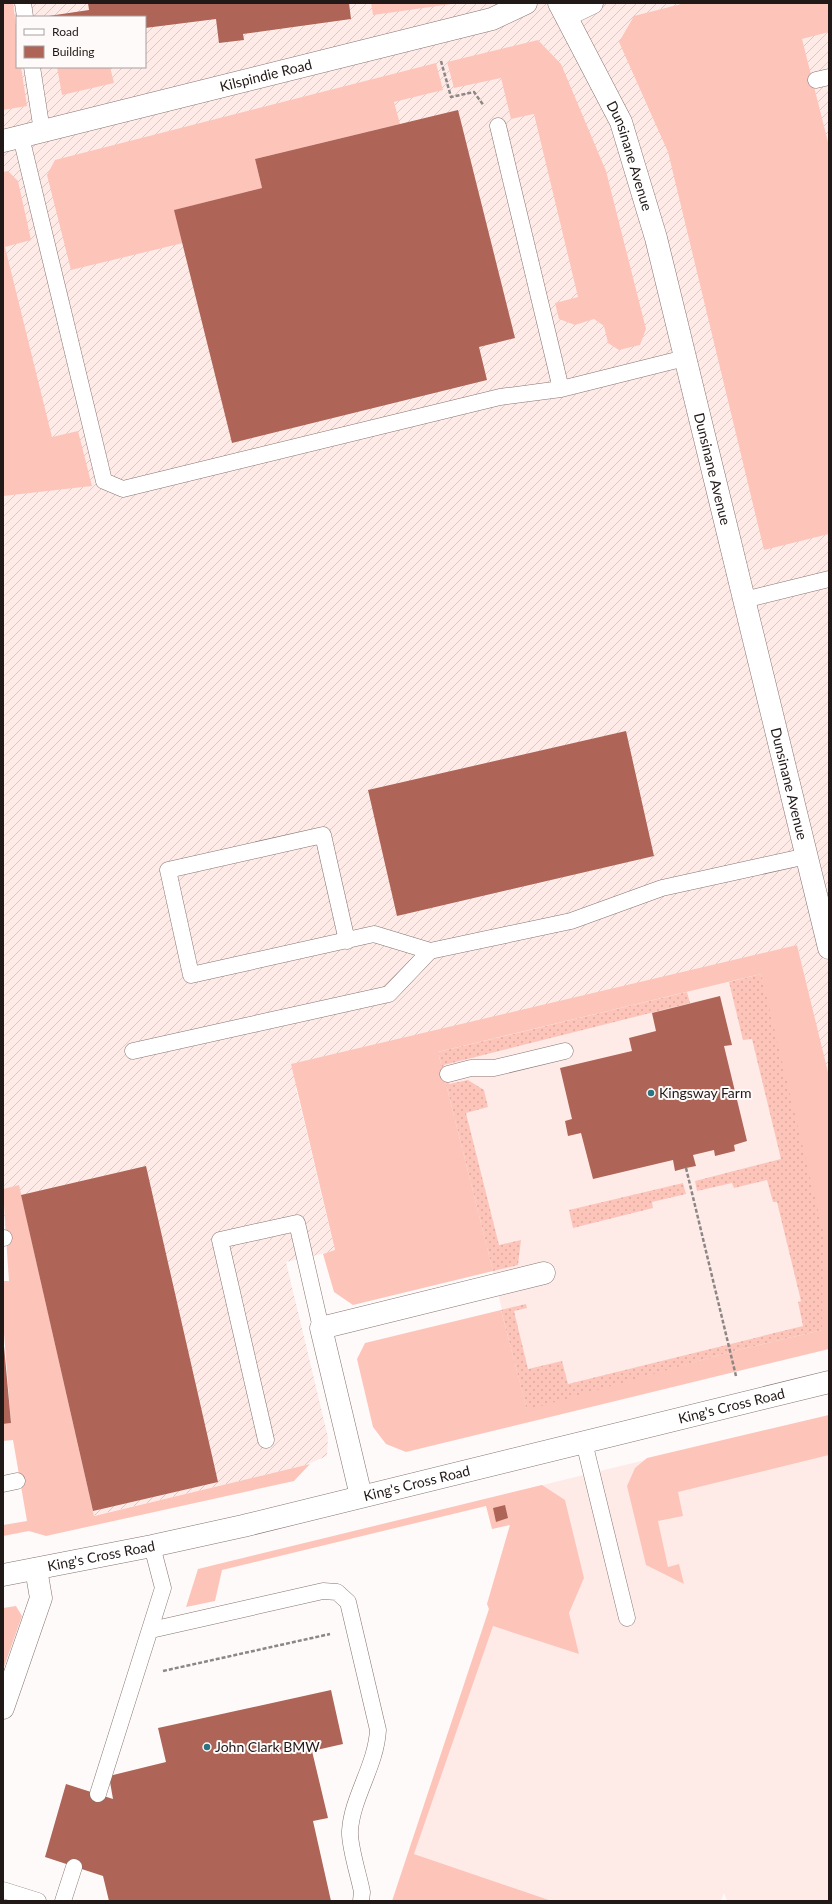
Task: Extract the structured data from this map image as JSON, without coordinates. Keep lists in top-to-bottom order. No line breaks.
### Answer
{"streets":{"street":["Kilspindie Road","Dunsinane Avenue","King's Cross Road"]},"places":["Kingsway Farm","John Clark BMW"],"legend":["Road","Building"]}
